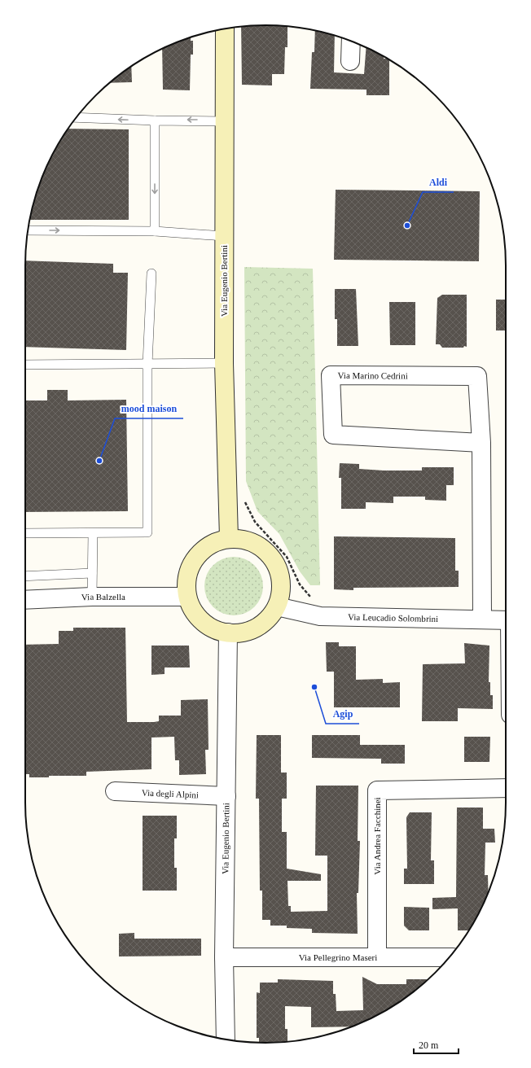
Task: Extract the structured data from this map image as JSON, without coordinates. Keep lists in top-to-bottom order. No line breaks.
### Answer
{"streets":{"main road":["Via Eugenio Bertini"],"street":["Via Marino Cedrini","Via Balzella","Via Leucadio Solombrini","Via degli Alpini","Via Andrea Facchinei","Via Pellegrino Maseri"]},"crossings":[["Via Eugenio Bertini","Via Balzella"],["Via Eugenio Bertini","Via Leucadio Solombrini"],["Via Eugenio Bertini","Via degli Alpini"],["Via Eugenio Bertini","Via Pellegrino Maseri"],["Via Marino Cedrini","Via Leucadio Solombrini"],["Via Balzella","Via Leucadio Solombrini"],["Via Andrea Facchinei","Via Pellegrino Maseri"]],"places":["Aldi","mood maison","Agip"],"scale_bar":"20 m"}
